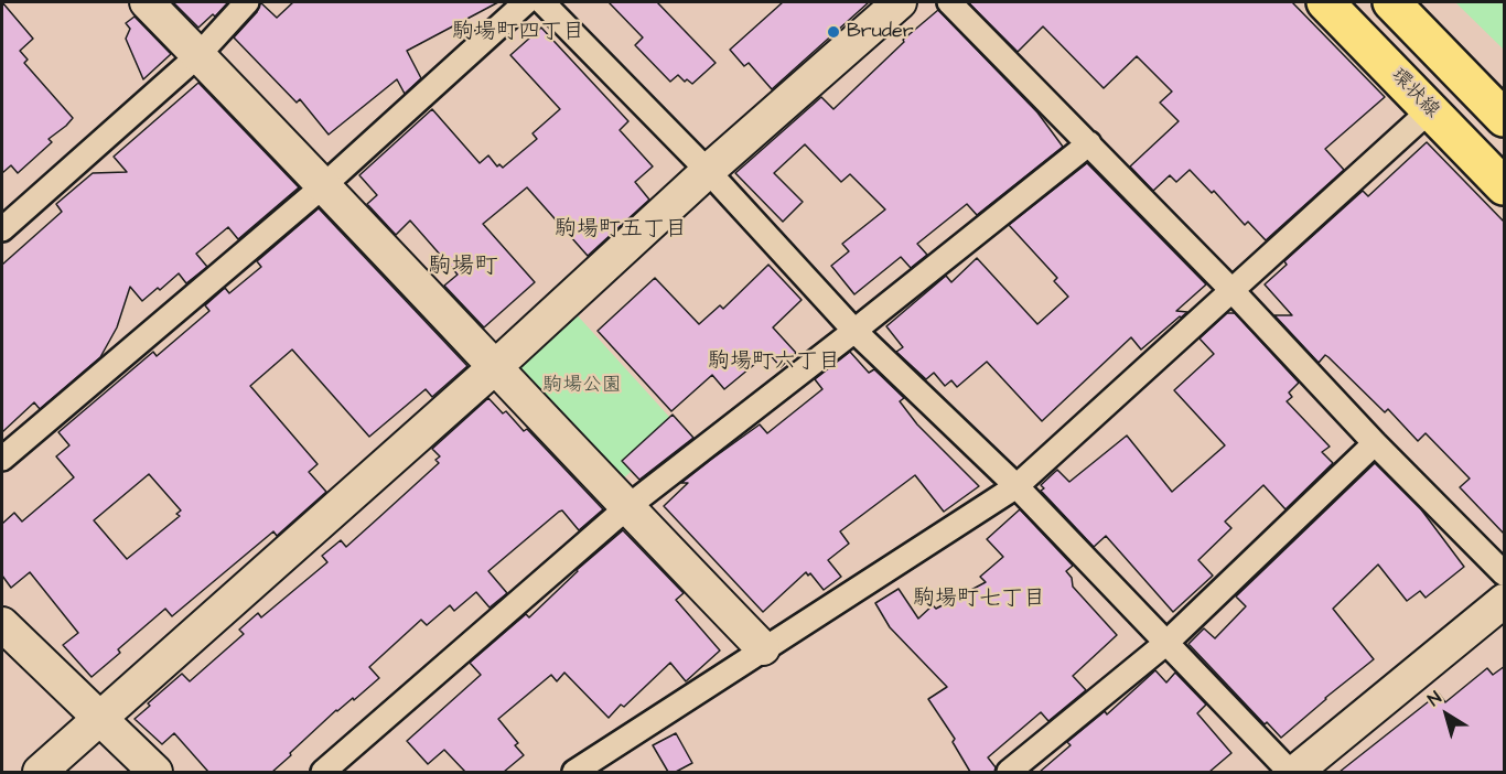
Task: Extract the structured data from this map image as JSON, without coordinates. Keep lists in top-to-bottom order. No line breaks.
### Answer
{"streets":{"main road":["環状線"]},"districts":["駒場町四丁目","駒場町五丁目","駒場町","駒場町六丁目","駒場町七丁目"],"parks":["駒場公園"],"places":["Bruder"],"north":"top left"}
